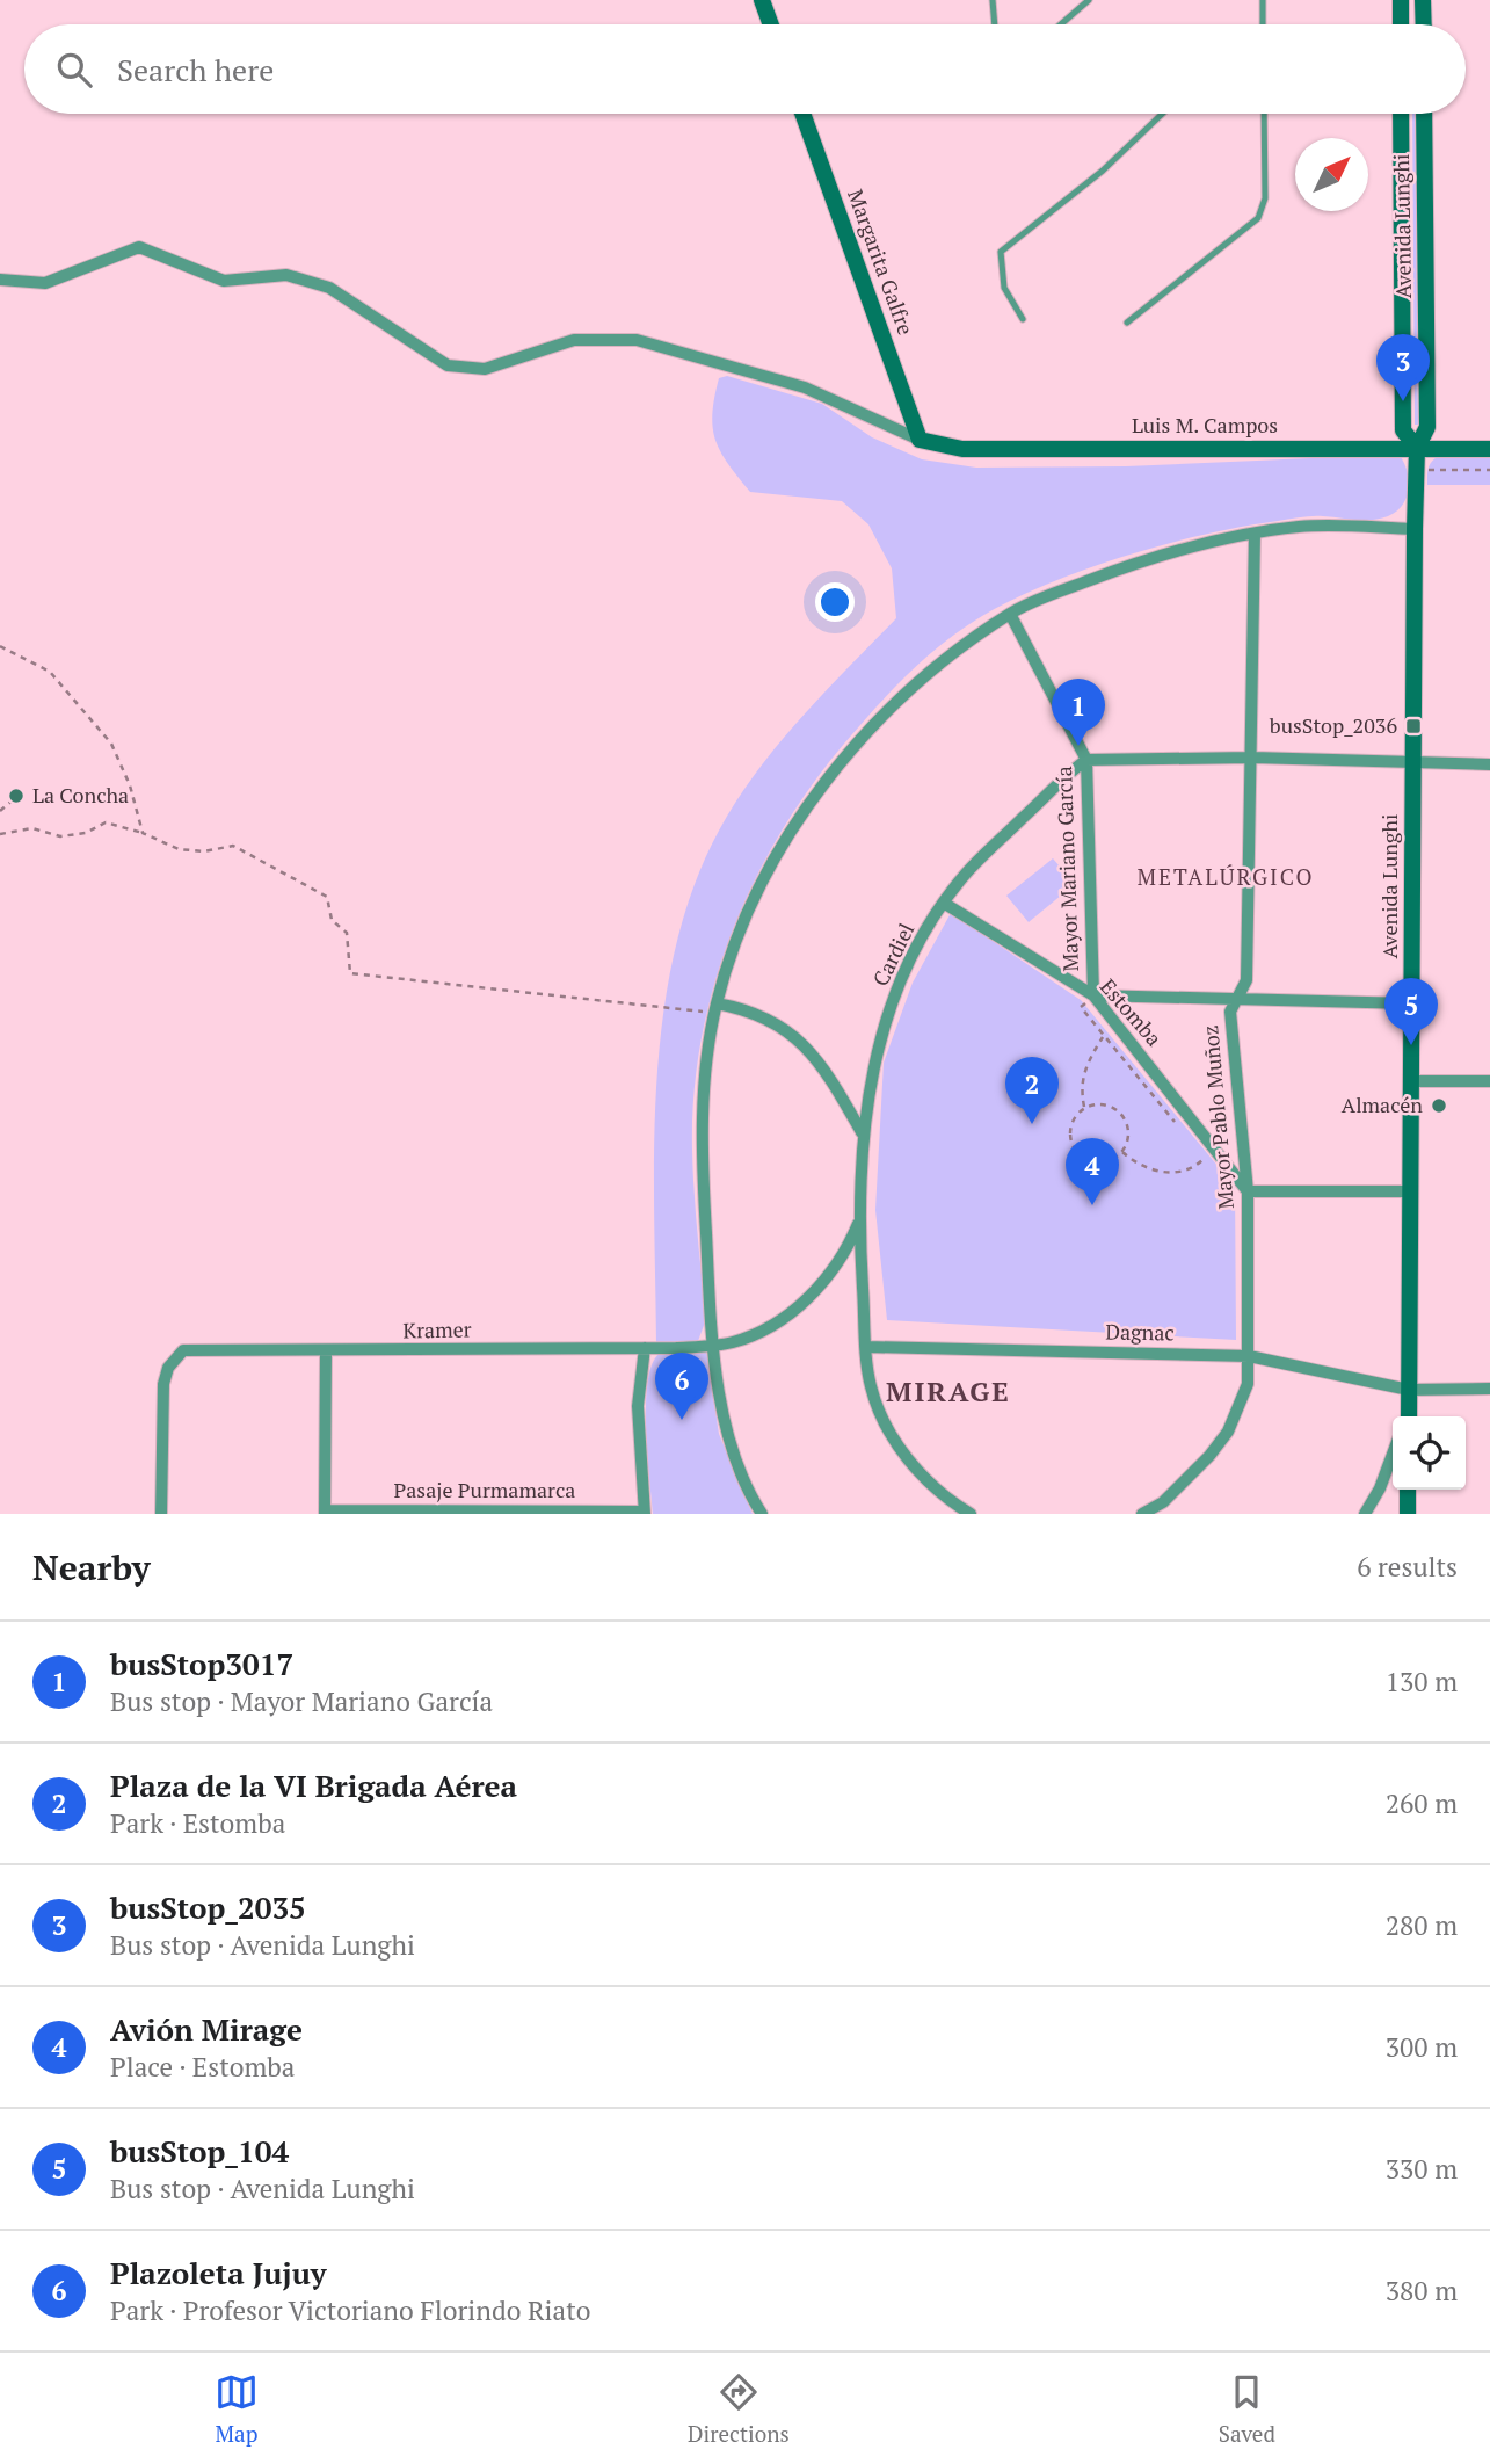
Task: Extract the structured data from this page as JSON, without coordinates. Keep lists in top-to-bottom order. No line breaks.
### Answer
{"streets":{"main road":["Avenida Lunghi","Margarita Galfre","Luis M. Campos"],"street":["Mayor Mariano García","Cardiel","Estomba","Mayor Pablo Muñoz","Kramer","Dagnac","Pasaje Purmamarca"]},"crossings":[["Avenida Lunghi","Luis M. Campos"],["Avenida Lunghi","Dagnac"],["Margarita Galfre","Luis M. Campos"],["Mayor Mariano García","Cardiel"],["Mayor Mariano García","Estomba"],["Cardiel","Estomba"],["Cardiel","Kramer"],["Cardiel","Dagnac"],["Estomba","Mayor Pablo Muñoz"],["Mayor Pablo Muñoz","Dagnac"]],"districts":["METALÚRGICO","MIRAGE"],"places":{"transit":["busStop_2036"],"other":["La Concha","Almacén"]},"north":"top right","page":{"search":"Search here","pins":["3","1","5","2","4","6"],"heading":["Nearby","6 results"],"list":[{"mark":"1","name":"busStop3017","note":"Bus stop · Mayor Mariano García","value":"130 m"},{"mark":"2","name":"Plaza de la VI Brigada Aérea","note":"Park · Estomba","value":"260 m"},{"mark":"3","name":"busStop_2035","note":"Bus stop · Avenida Lunghi","value":"280 m"},{"mark":"4","name":"Avión Mirage","note":"Place · Estomba","value":"300 m"},{"mark":"5","name":"busStop_104","note":"Bus stop · Avenida Lunghi","value":"330 m"},{"mark":"6","name":"Plazoleta Jujuy","note":"Park · Profesor Victoriano Florindo Riato","value":"380 m"}],"nav":["Map","Directions","Saved"]}}
